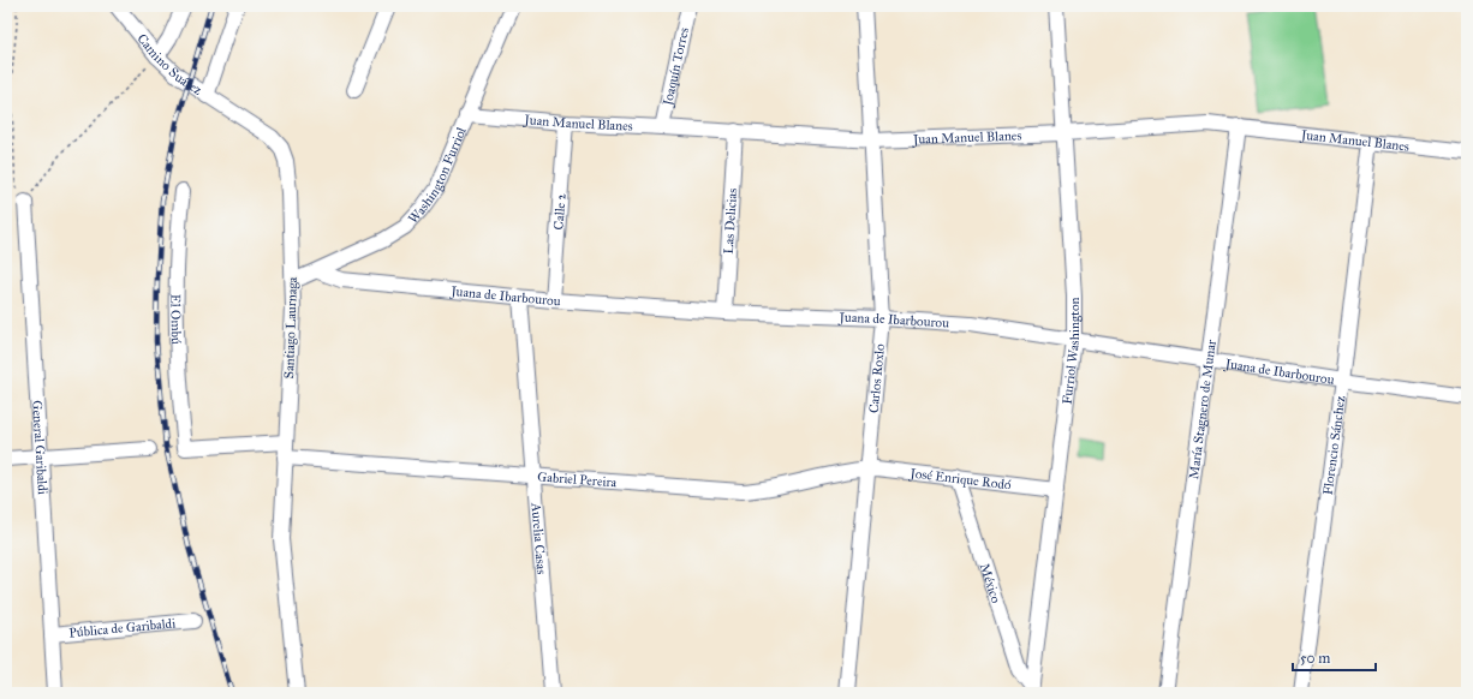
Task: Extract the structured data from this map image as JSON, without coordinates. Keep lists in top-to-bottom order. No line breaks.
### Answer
{"streets":{"street":["Camino Suárez","Joaquín Torres","Juan Manuel Blanes","Washington Furriol","Calle 2","Las Delicias","Juana de Ibarbourou","El Ombú","Santiago Laurnaga","Furriol Washington","Carlos Roxlo","María Stagnero de Munar","Florencio Sánchez","General Garibaldi","Gabriel Pereira","José Enrique Rodó","Aurelia Casas","México","Pública de Garibaldi"]},"crossings":[["Camino Suárez","Santiago Laurnaga"],["Joaquín Torres","Juan Manuel Blanes"],["Juan Manuel Blanes","Washington Furriol"],["Juan Manuel Blanes","Calle 2"],["Juan Manuel Blanes","Las Delicias"],["Juan Manuel Blanes","Furriol Washington"],["Juan Manuel Blanes","Carlos Roxlo"],["Juan Manuel Blanes","María Stagnero de Munar"],["Juan Manuel Blanes","Florencio Sánchez"],["Washington Furriol","Juana de Ibarbourou"],["Washington Furriol","Santiago Laurnaga"],["Calle 2","Juana de Ibarbourou"],["Las Delicias","Juana de Ibarbourou"],["Juana de Ibarbourou","Furriol Washington"],["Juana de Ibarbourou","Carlos Roxlo"],["Juana de Ibarbourou","María Stagnero de Munar"],["Juana de Ibarbourou","Florencio Sánchez"],["Juana de Ibarbourou","Aurelia Casas"],["Santiago Laurnaga","Gabriel Pereira"],["Furriol Washington","José Enrique Rodó"],["Furriol Washington","México"],["Carlos Roxlo","Gabriel Pereira"],["Carlos Roxlo","José Enrique Rodó"],["General Garibaldi","Pública de Garibaldi"],["Gabriel Pereira","José Enrique Rodó"],["Gabriel Pereira","Aurelia Casas"],["José Enrique Rodó","México"]],"scale_bar":"50 m"}
